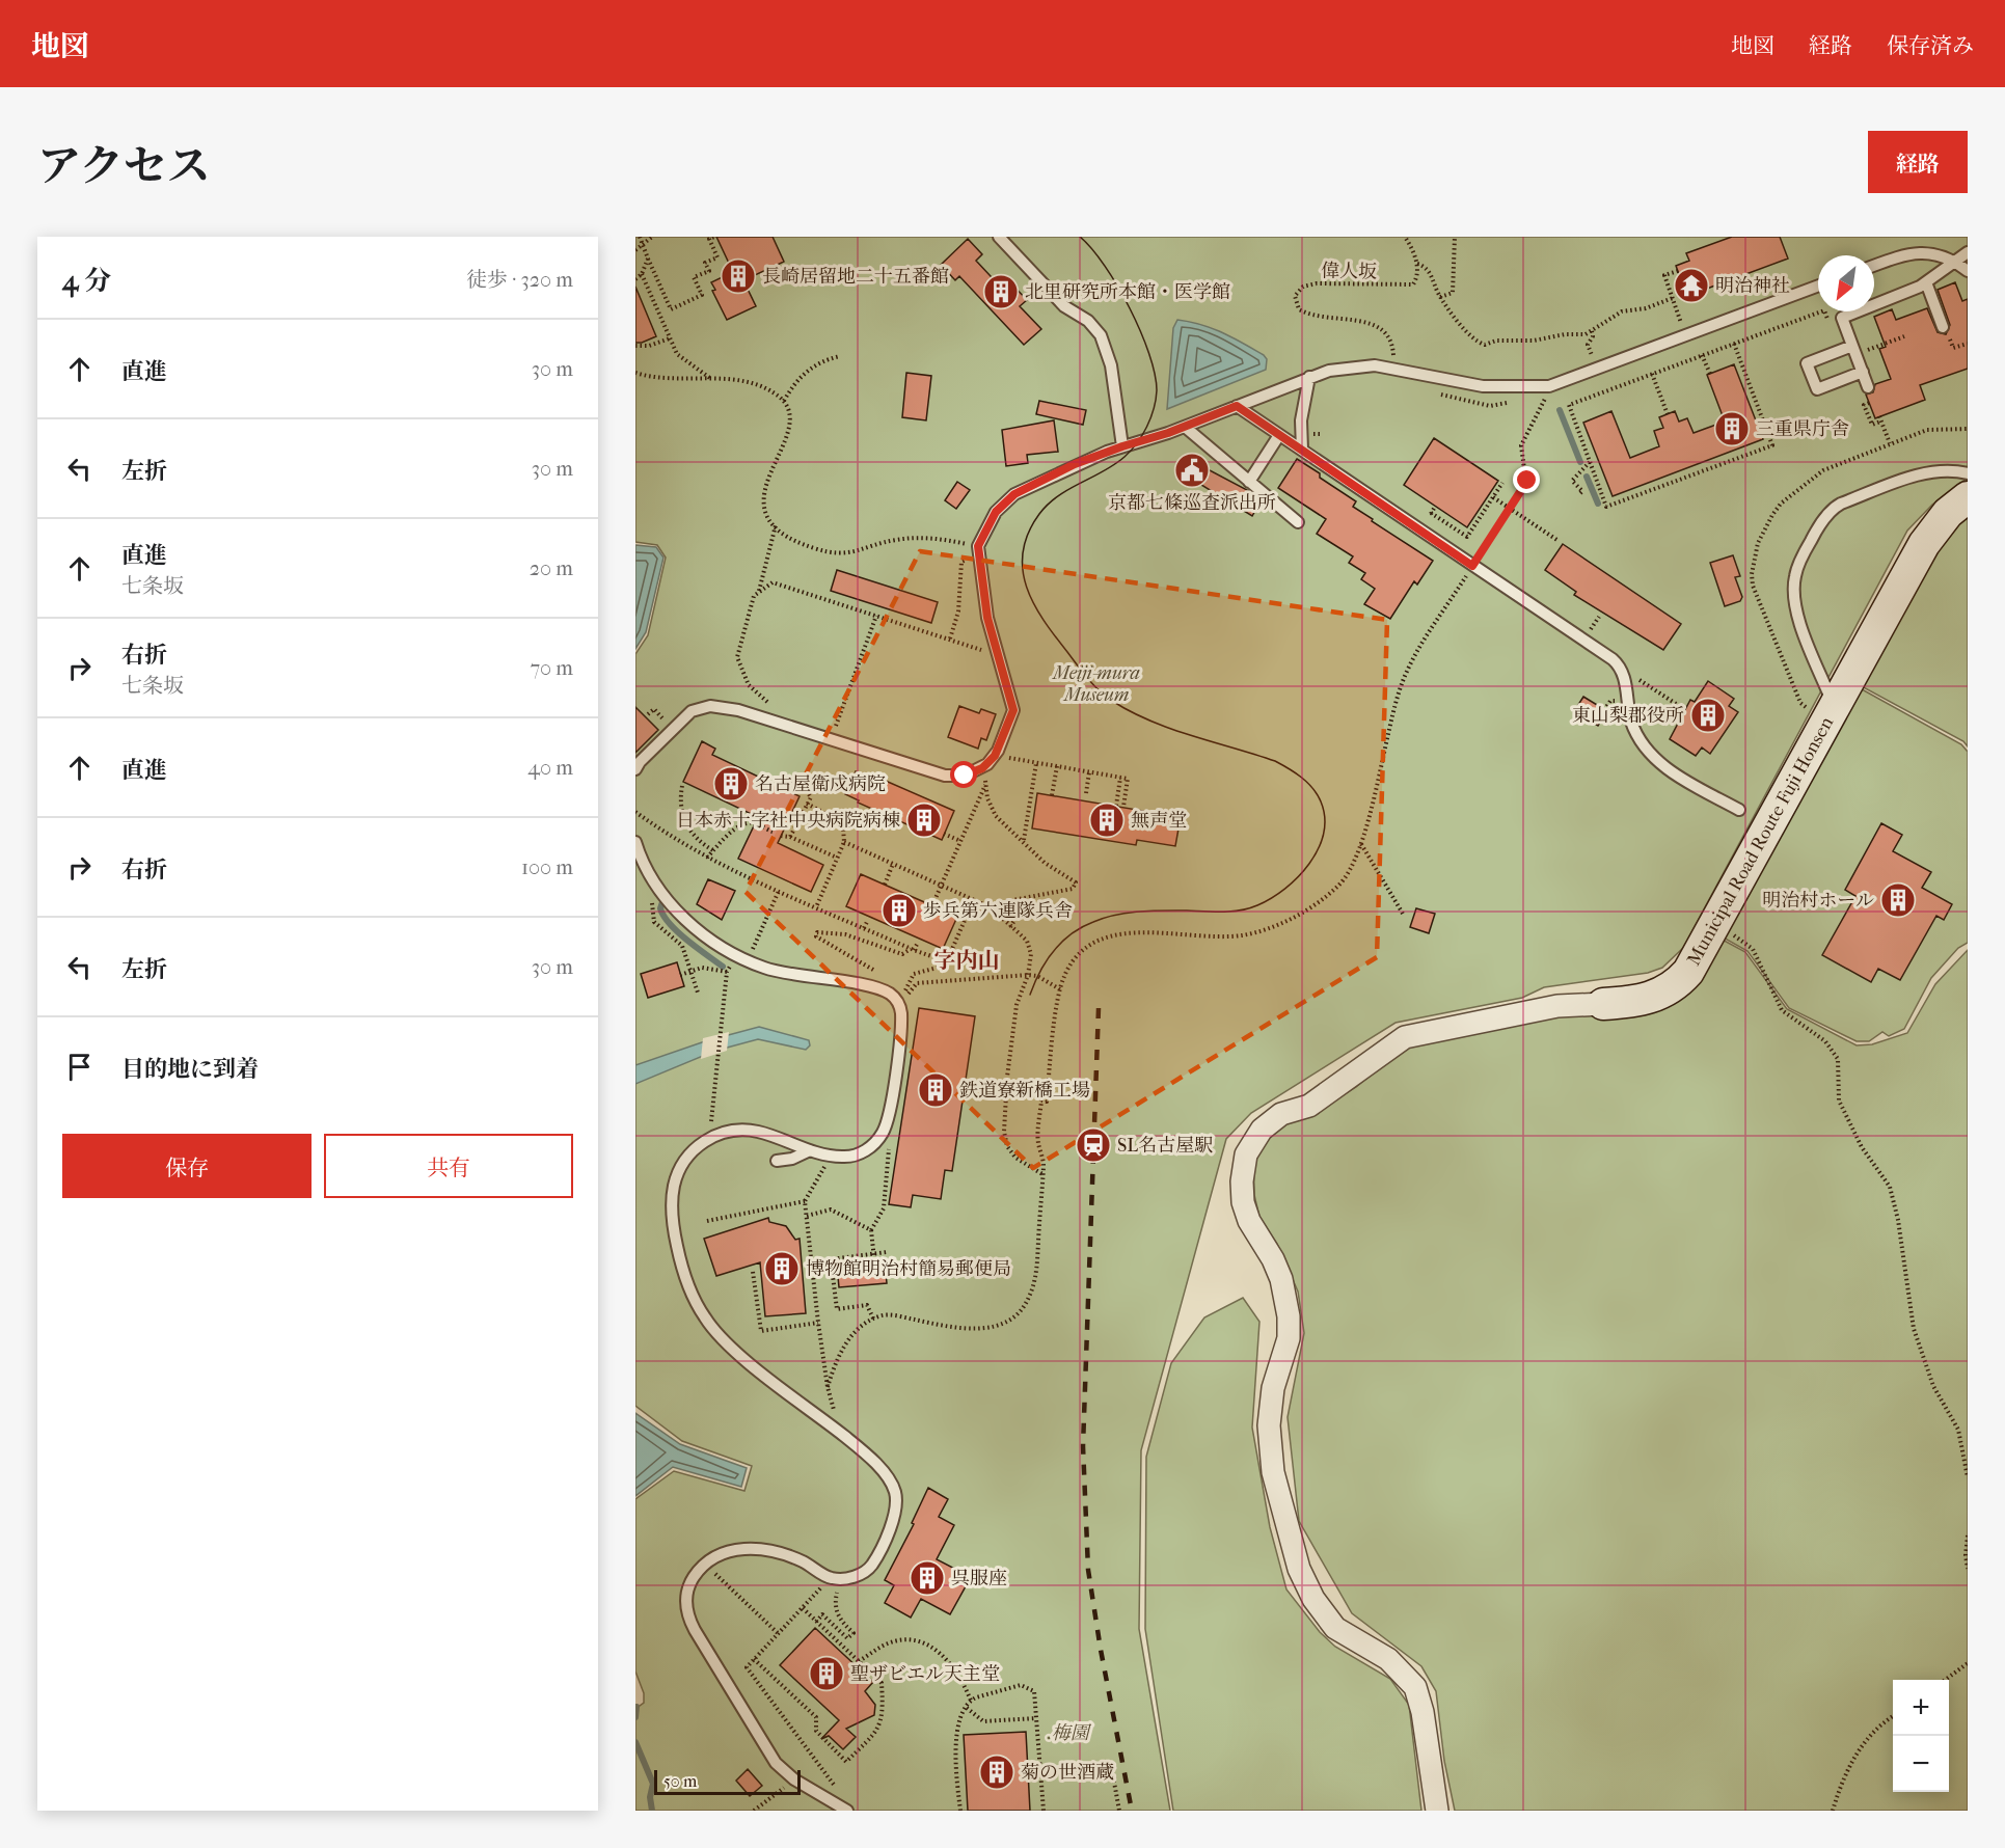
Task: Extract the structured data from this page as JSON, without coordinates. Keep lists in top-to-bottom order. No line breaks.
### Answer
{"streets":{"street":["Municipal Road Route Fuji Honsen"],"path":["偉人坂"]},"districts":["字内山"],"parks":["Meiji-mura Museum",".梅園"],"places":{"building":["長崎居留地二十五番館","北里研究所本館・医学館","三重県庁舎","東山梨郡役所","名古屋衛戍病院","日本赤十字社中央病院病棟","無声堂","明治村ホール","歩兵第六連隊兵舎","鉄道寮新橋工場","博物館明治村簡易郵便局","呉服座","聖ザビエル天主堂","菊の世酒蔵"],"temple":["明治神社"],"public building":["京都七條巡査派出所"],"station":["SL名古屋駅"]},"scale_bar":"50 m","north":"bottom left","page":{"header":"地図","nav":["地図","経路","保存済み"],"title":"アクセス","buttons":["経路",["保存","共有"]],"heading":["4 分","徒歩 · 320 m"],"list":[["直進","30 m"],["左折","30 m"],["直進","七条坂","20 m"],["右折","七条坂","70 m"],["直進","40 m"],["右折","100 m"],["左折","30 m"],"目的地に到着"],"map_buttons":["+","−"],"scale":"50 m"}}
